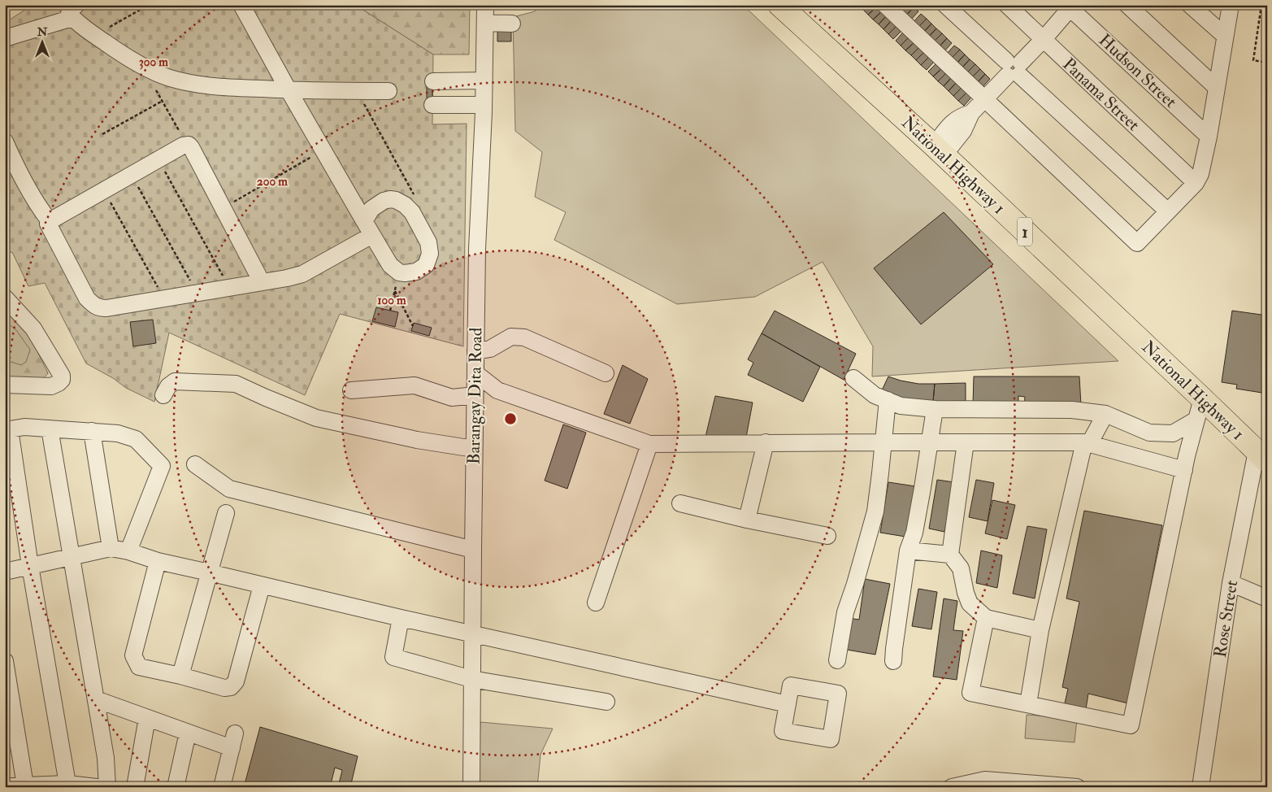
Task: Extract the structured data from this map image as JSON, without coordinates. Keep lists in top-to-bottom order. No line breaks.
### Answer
{"streets":{"highway":["National Highway 1","1"],"street":["Hudson Street","Panama Street","Barangay Dita Road","Rose Street"]},"crossings":[["National Highway 1","Rose Street"]],"north":"top","rings":["300 m","200 m","100 m"]}
